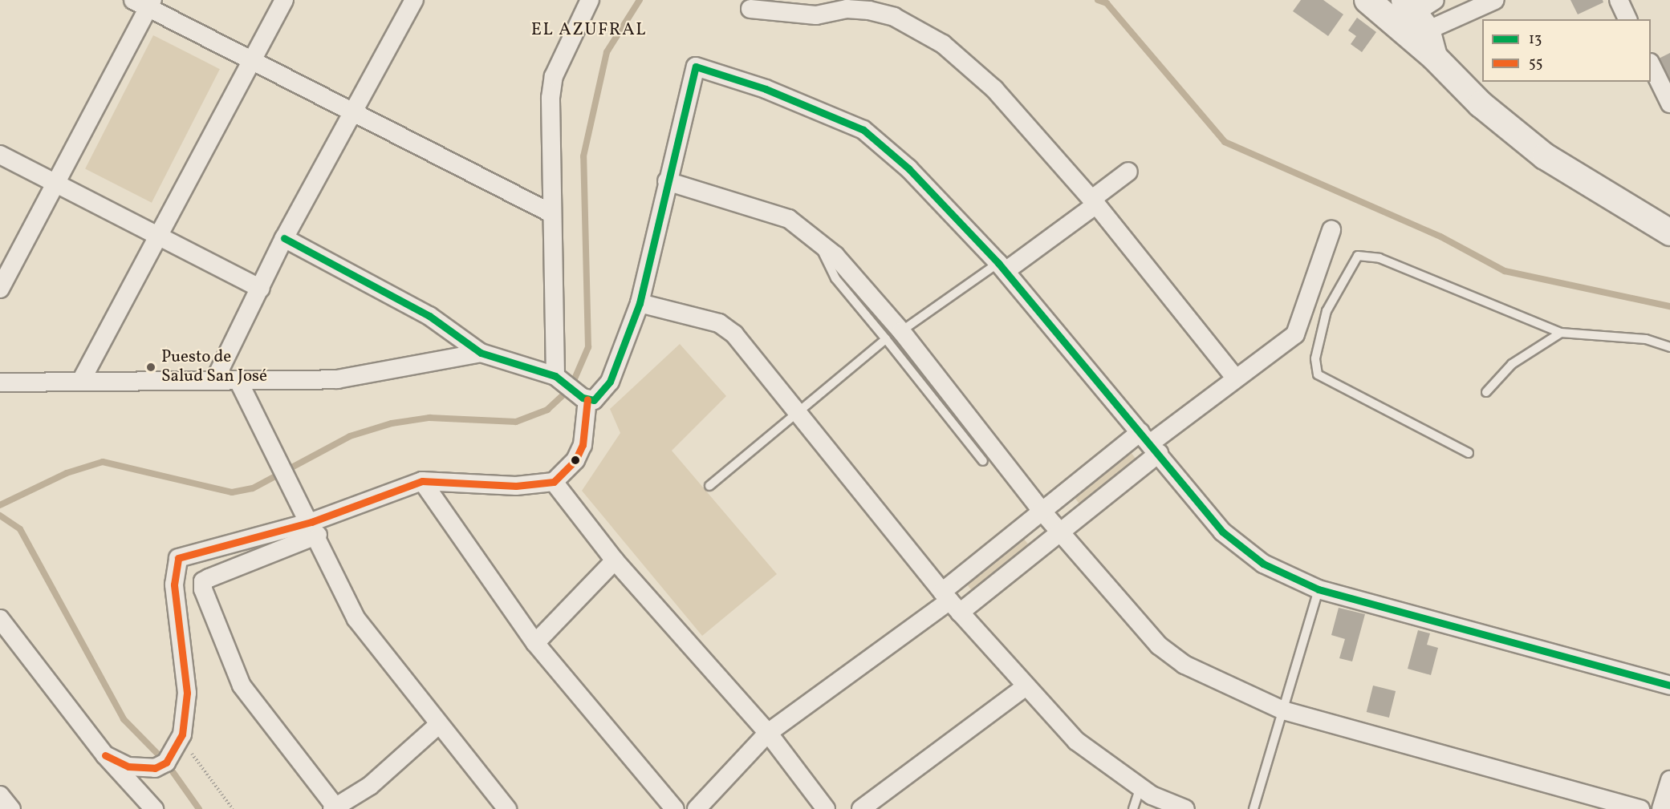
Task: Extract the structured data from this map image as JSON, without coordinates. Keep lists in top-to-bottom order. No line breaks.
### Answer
{"districts":["EL AZUFRAL"],"places":["Puesto de Salud San José"],"lines":["transit line 13","transit line 55"],"legend":["13","55"]}
